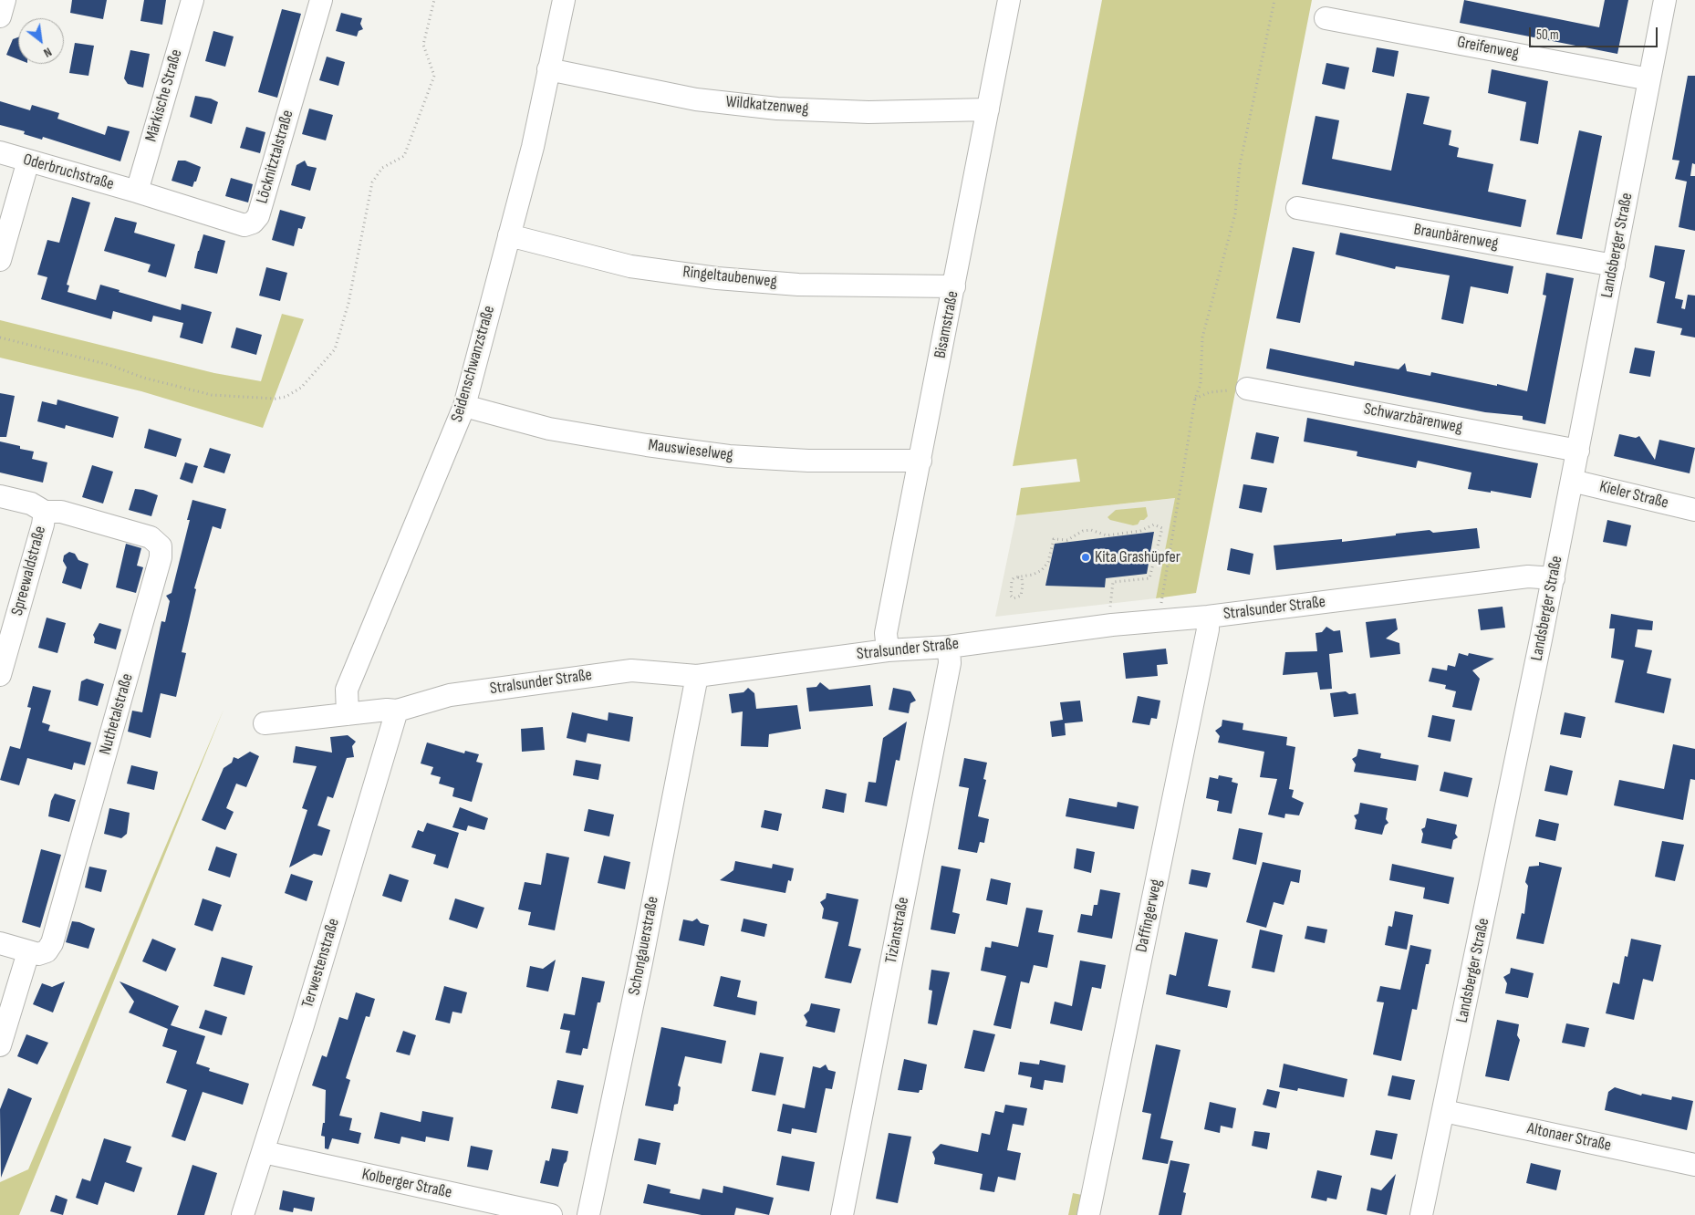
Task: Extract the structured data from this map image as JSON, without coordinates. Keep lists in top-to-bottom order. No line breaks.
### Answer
{"streets":{"street":["Greifenweg","Märkische Straße","Wildkatzenweg","Löcknitztalstraße","Oderbruchstraße","Braunbärenweg","Landsberger Straße","Ringeltaubenweg","Bisamstraße","Seidenschwanzstraße","Schwarzbärenweg","Mauswieselweg","Kieler Straße","Spreewaldstraße","Stralsunder Straße","Nuthetalstraße","Daffingerweg","Tizianstraße","Schongauerstraße","Terwestenstraße","Altonaer Straße","Kolberger Straße"]},"crossings":[["Greifenweg","Landsberger Straße"],["Märkische Straße","Löcknitztalstraße"],["Märkische Straße","Oderbruchstraße"],["Wildkatzenweg","Bisamstraße"],["Wildkatzenweg","Seidenschwanzstraße"],["Löcknitztalstraße","Oderbruchstraße"],["Braunbärenweg","Landsberger Straße"],["Landsberger Straße","Schwarzbärenweg"],["Landsberger Straße","Kieler Straße"],["Landsberger Straße","Stralsunder Straße"],["Landsberger Straße","Altonaer Straße"],["Ringeltaubenweg","Bisamstraße"],["Ringeltaubenweg","Seidenschwanzstraße"],["Bisamstraße","Mauswieselweg"],["Bisamstraße","Stralsunder Straße"],["Seidenschwanzstraße","Mauswieselweg"],["Seidenschwanzstraße","Stralsunder Straße"],["Spreewaldstraße","Nuthetalstraße"],["Stralsunder Straße","Daffingerweg"],["Stralsunder Straße","Tizianstraße"],["Stralsunder Straße","Schongauerstraße"],["Stralsunder Straße","Terwestenstraße"],["Terwestenstraße","Kolberger Straße"]],"places":["Kita Grashüpfer"],"scale_bar":"50 m","north":"bottom right"}
